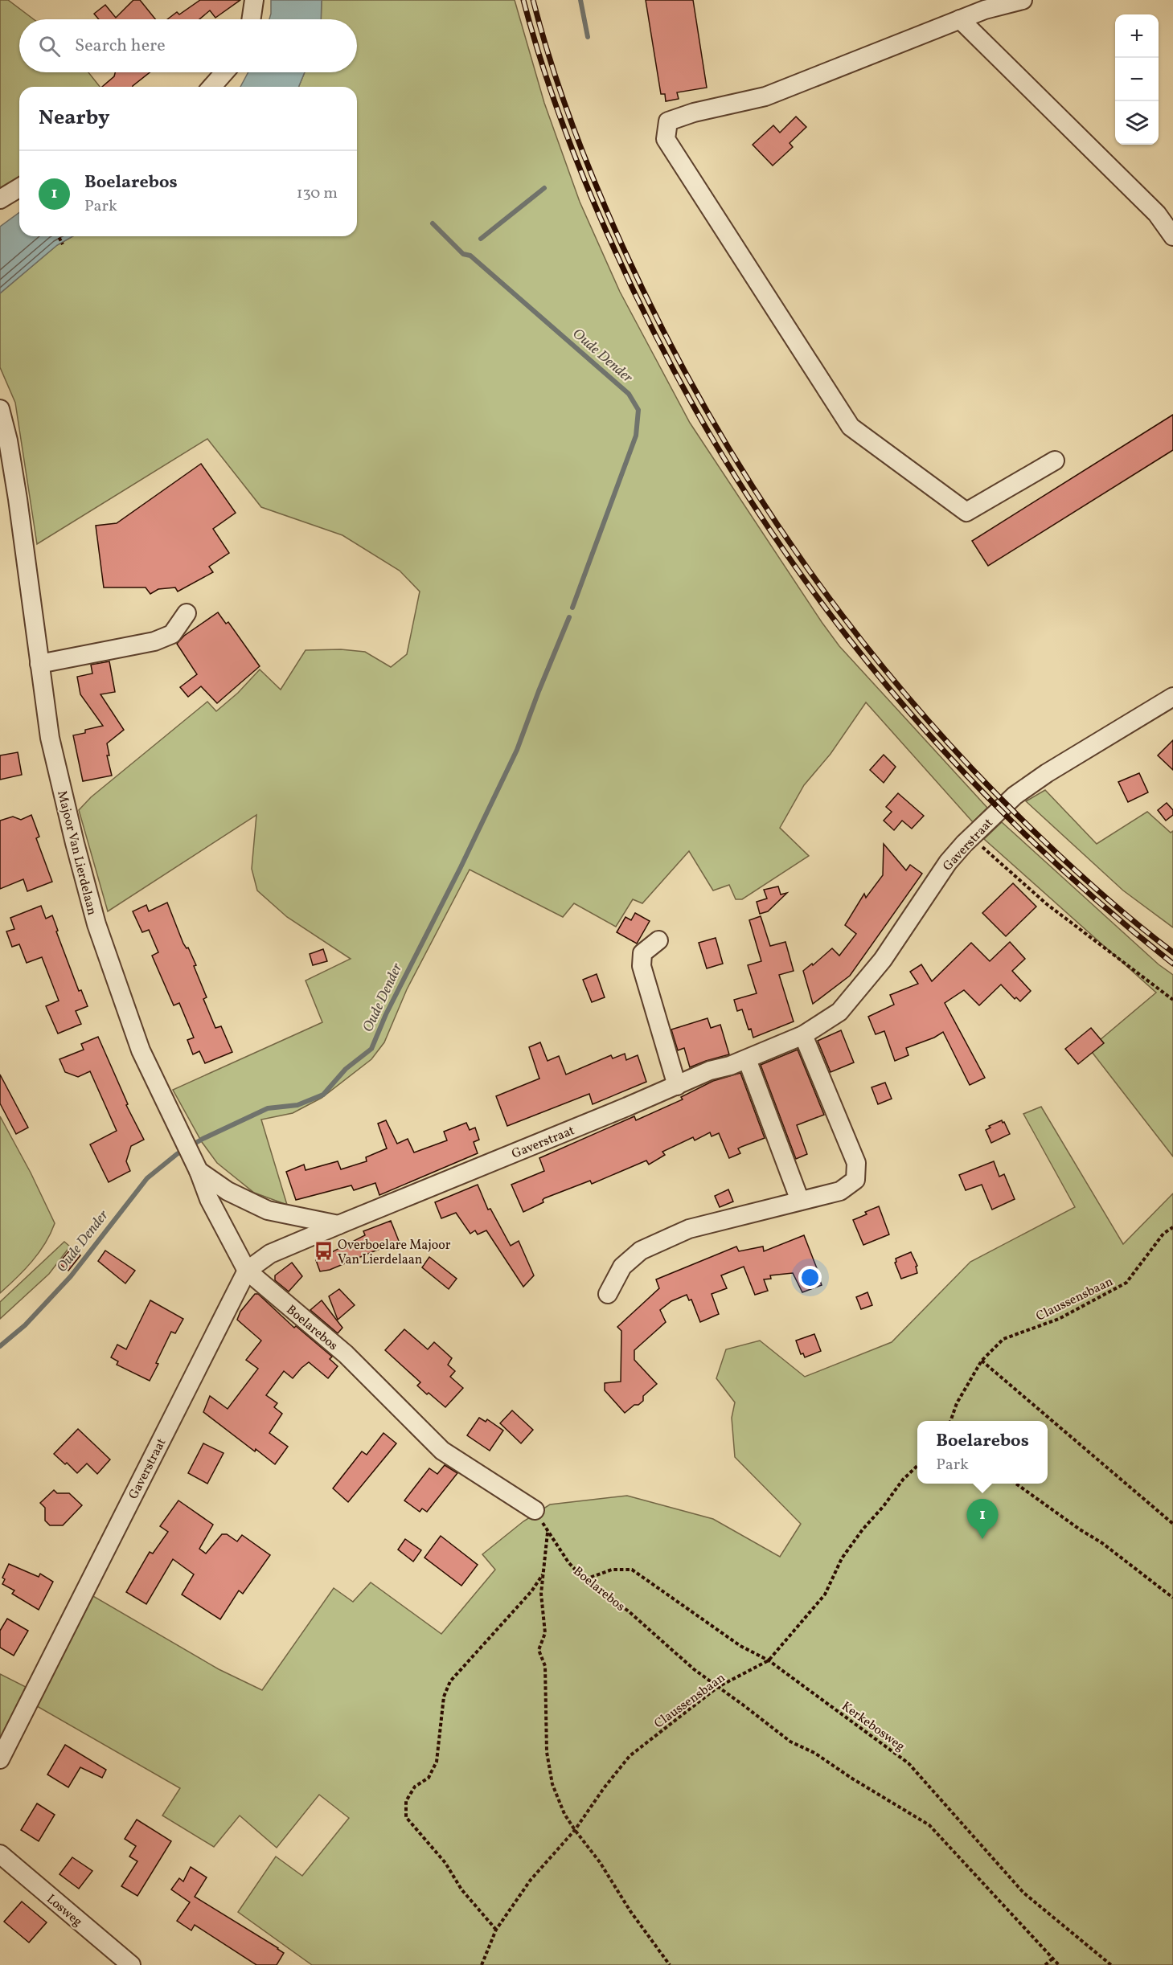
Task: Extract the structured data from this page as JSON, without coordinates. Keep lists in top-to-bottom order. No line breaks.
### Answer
{"streets":{"street":["Gaverstraat","Majoor Van Lierdelaan","Boelarebos","Losweg"],"path":["Claussensbaan","Kerkebosweg"]},"crossings":[["Gaverstraat","Majoor Van Lierdelaan"],["Gaverstraat","Boelarebos"],["Majoor Van Lierdelaan","Boelarebos"],["Claussensbaan","Boelarebos"],["Claussensbaan","Kerkebosweg"],["Boelarebos","Kerkebosweg"]],"water":["Oude Dender"],"places":{"bus stop":["Overboelare Majoor Van Lierdelaan"]},"page":{"map_buttons":["+","−"],"search":"Search here","heading":"Nearby","list":[{"mark":"1","name":"Boelarebos","note":"Park","value":"130 m"}],"popup":["Boelarebos","Park"],"pins":"1"}}
